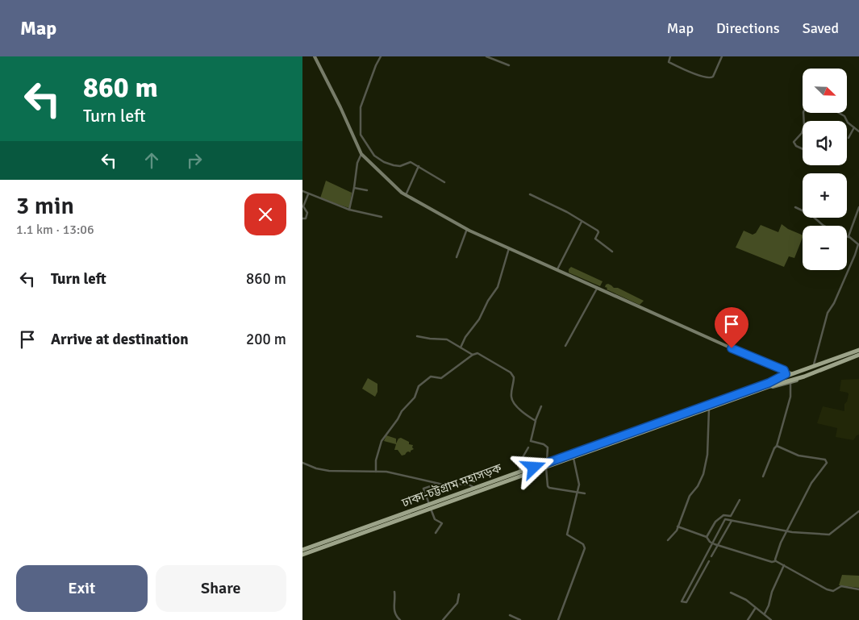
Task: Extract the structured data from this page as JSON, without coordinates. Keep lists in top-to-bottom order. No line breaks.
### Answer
{"streets":{"highway":["ঢাকা-চট্টগ্রাম মহাসড়ক"]},"north":"bottom right","page":{"header":"Map","nav":["Map","Directions","Saved"],"turn":["860 m","Turn left"],"map_buttons":["+","−"],"heading":["3 min","1.1 km · 13:06"],"list":[{"name":"Turn left","value":"860 m"},{"name":"Arrive at destination","value":"200 m"}],"buttons":["Exit","Share"]}}
